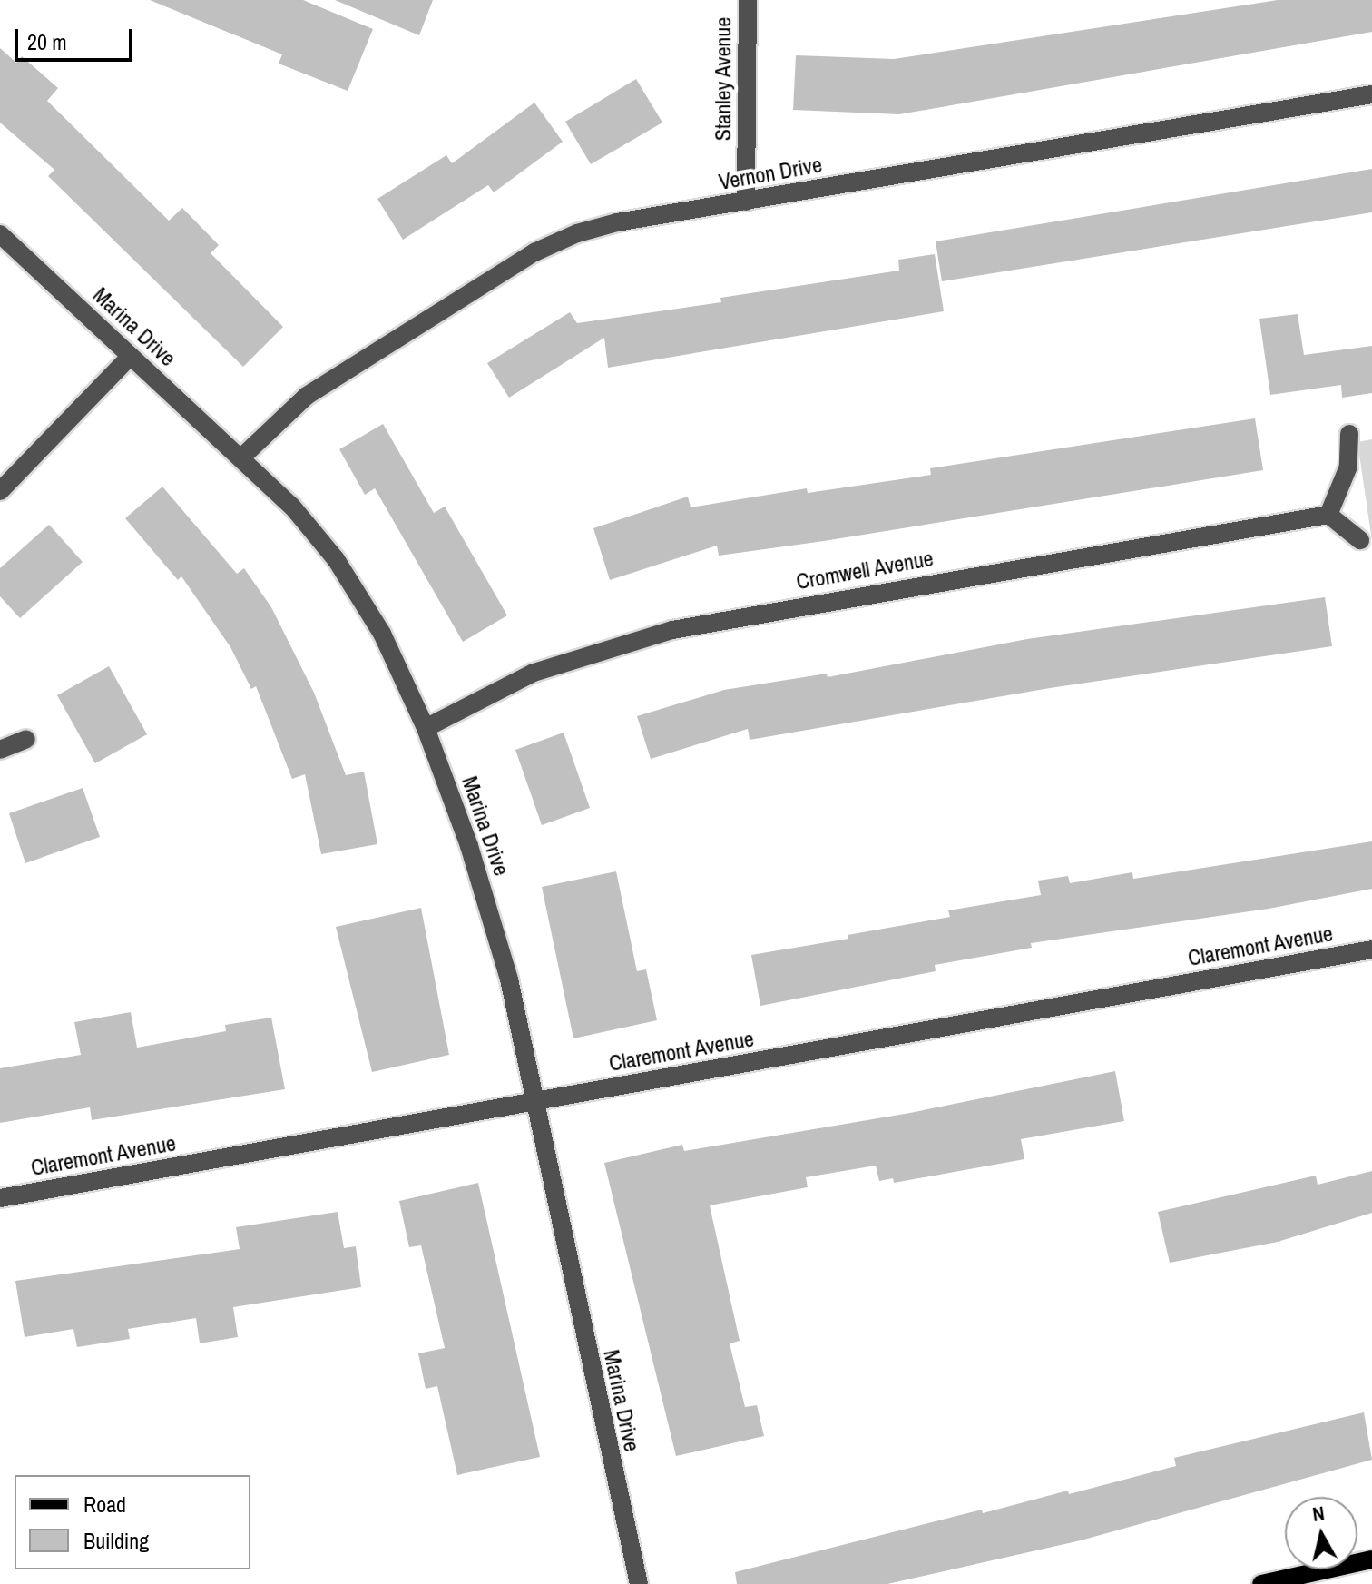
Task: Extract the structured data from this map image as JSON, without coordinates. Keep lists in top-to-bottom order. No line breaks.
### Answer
{"streets":{"street":["Stanley Avenue","Vernon Drive","Marina Drive","Cromwell Avenue","Claremont Avenue"]},"crossings":[["Stanley Avenue","Vernon Drive"],["Vernon Drive","Marina Drive"],["Marina Drive","Cromwell Avenue"],["Marina Drive","Claremont Avenue"]],"legend":["Road","Building"],"scale_bar":"20 m","north":"top"}
